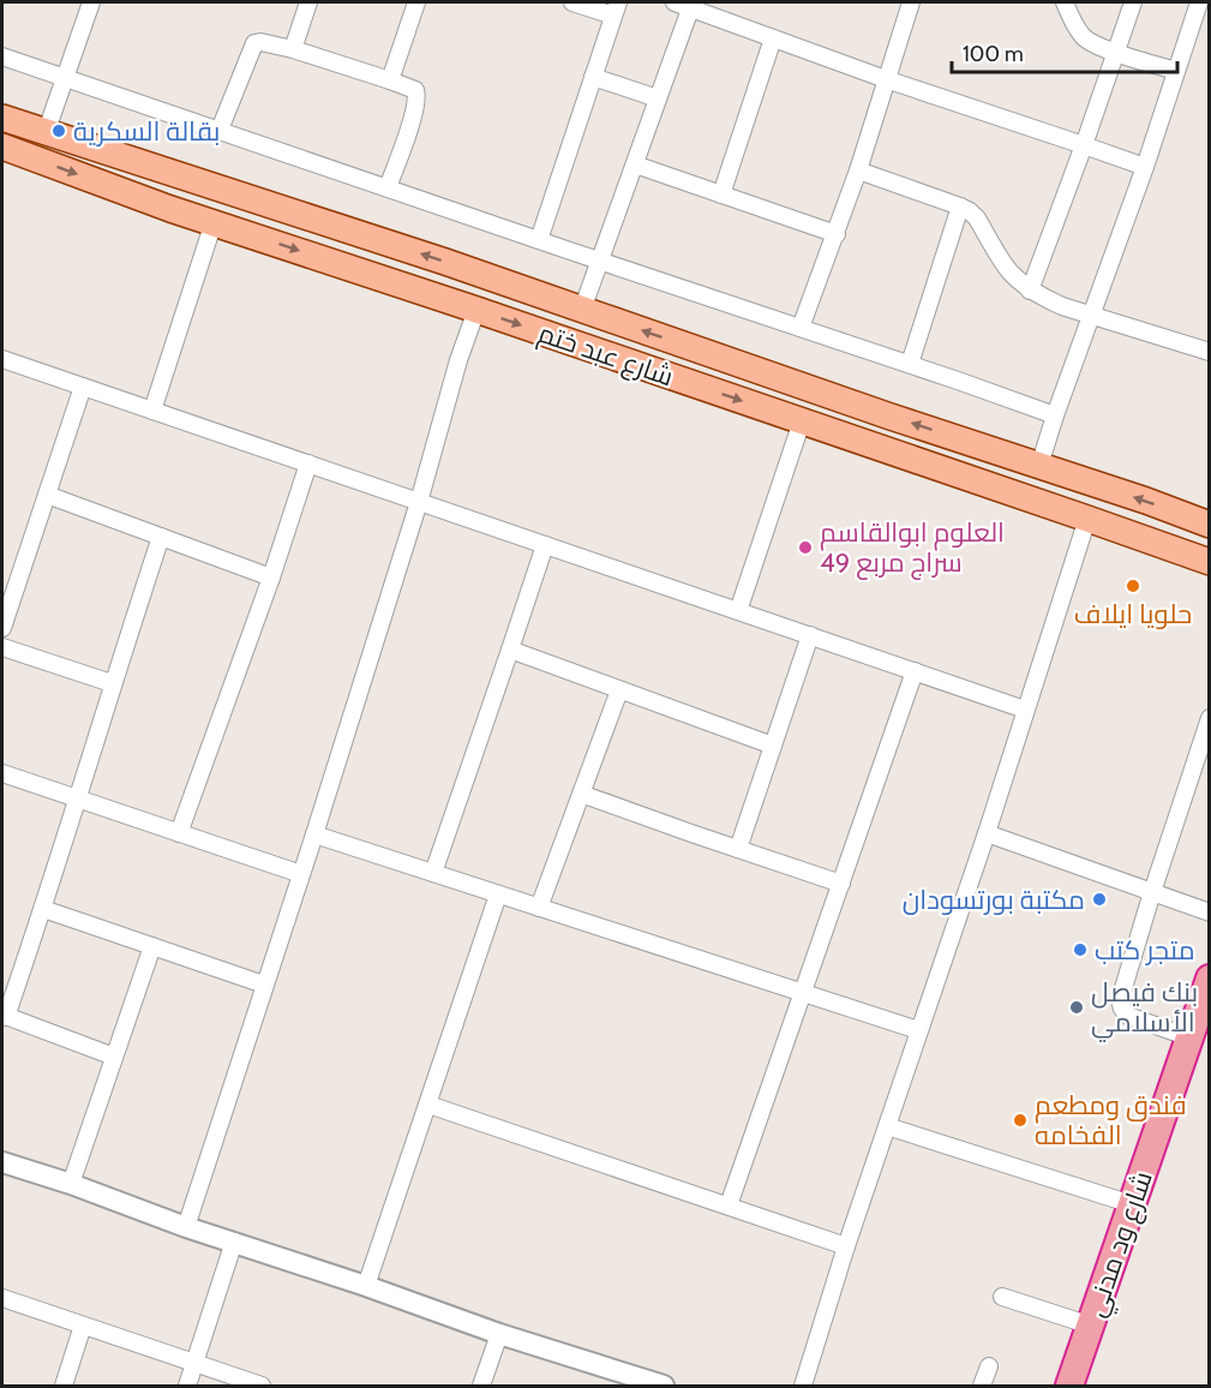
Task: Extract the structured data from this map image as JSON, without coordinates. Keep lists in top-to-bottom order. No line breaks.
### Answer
{"streets":{"highway":["شارع ود مدني"],"main road":["شارع عبد ختم"]},"places":["بقالة السكرية","العلوم ابوالقاسم سراج مربع 49","حلويا ايلاف","مكتبة بورتسودان","متجر كتب","بنك فيصل الأسلامي","فندق ومطعم الفخامه"],"scale_bar":"100 m"}
